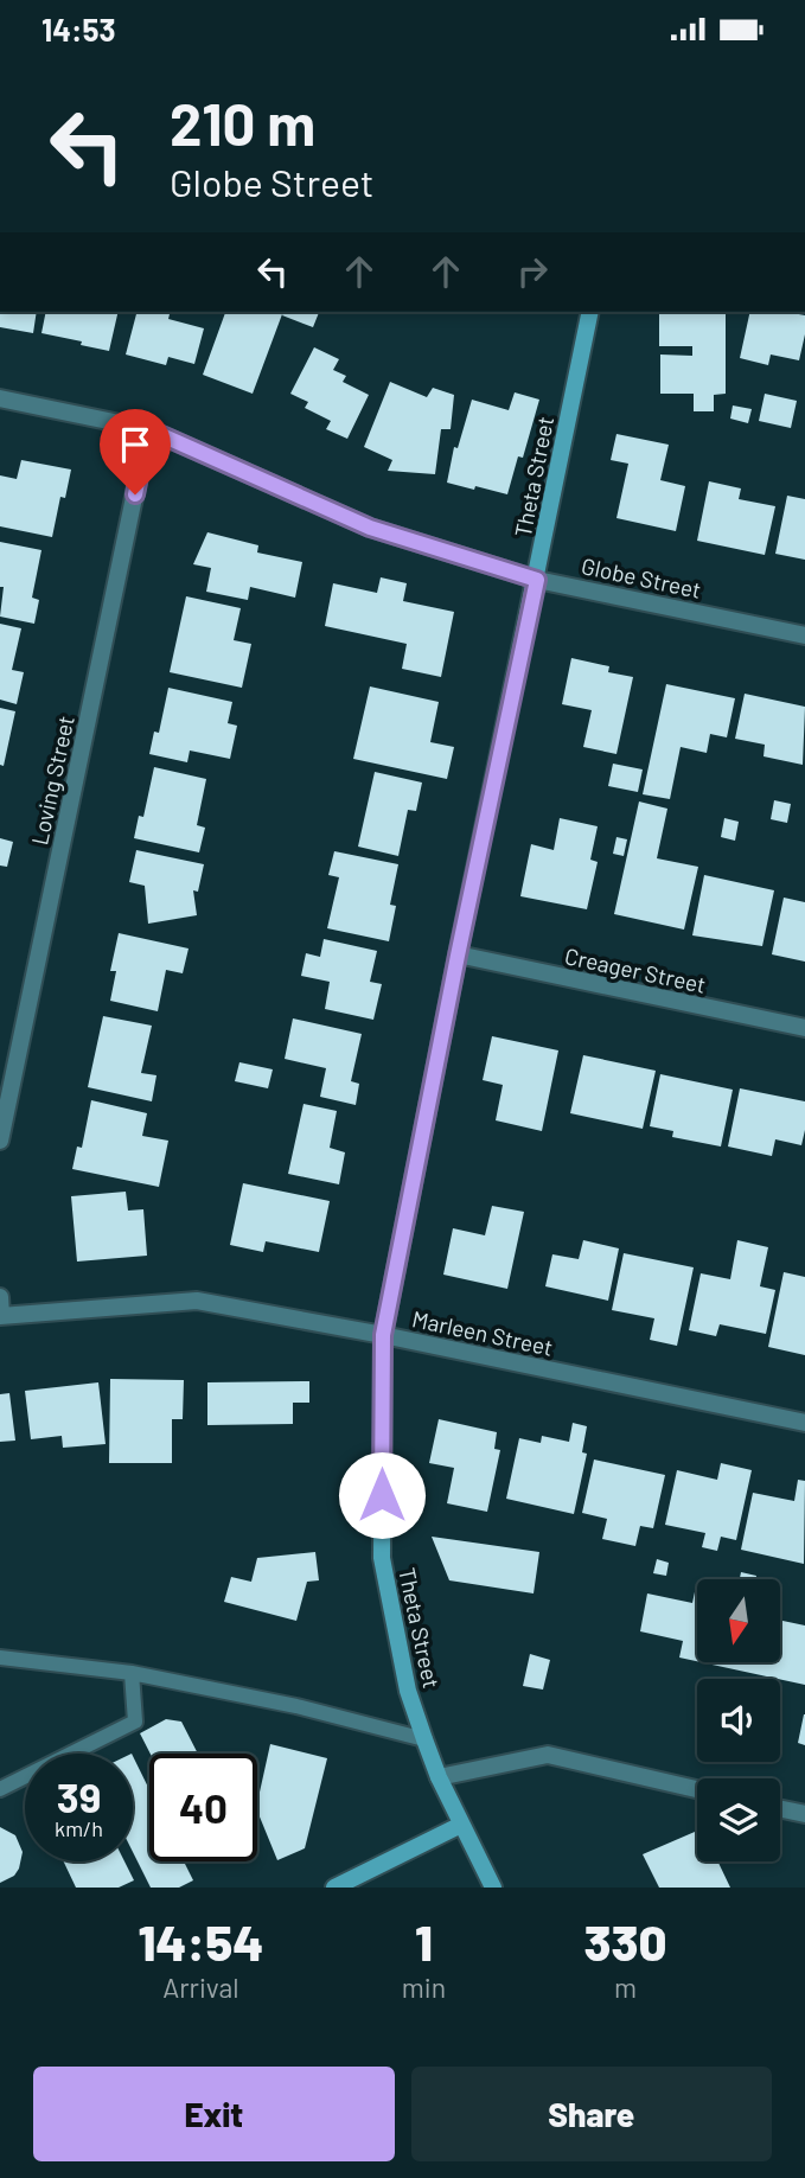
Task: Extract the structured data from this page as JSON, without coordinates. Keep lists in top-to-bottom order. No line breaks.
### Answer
{"streets":{"street":["Theta Street","Globe Street","Loving Street","Creager Street","Marleen Street"]},"crossings":[["Theta Street","Globe Street"],["Theta Street","Creager Street"],["Theta Street","Marleen Street"],["Globe Street","Loving Street"]],"north":"bottom","page":{"status":"14:53","turn":["210 m","Globe Street"],"speed":"39 km/h","limit":"40","eta":["14:54","Arrival","1","min","330","m"],"buttons":["Exit","Share"]}}
